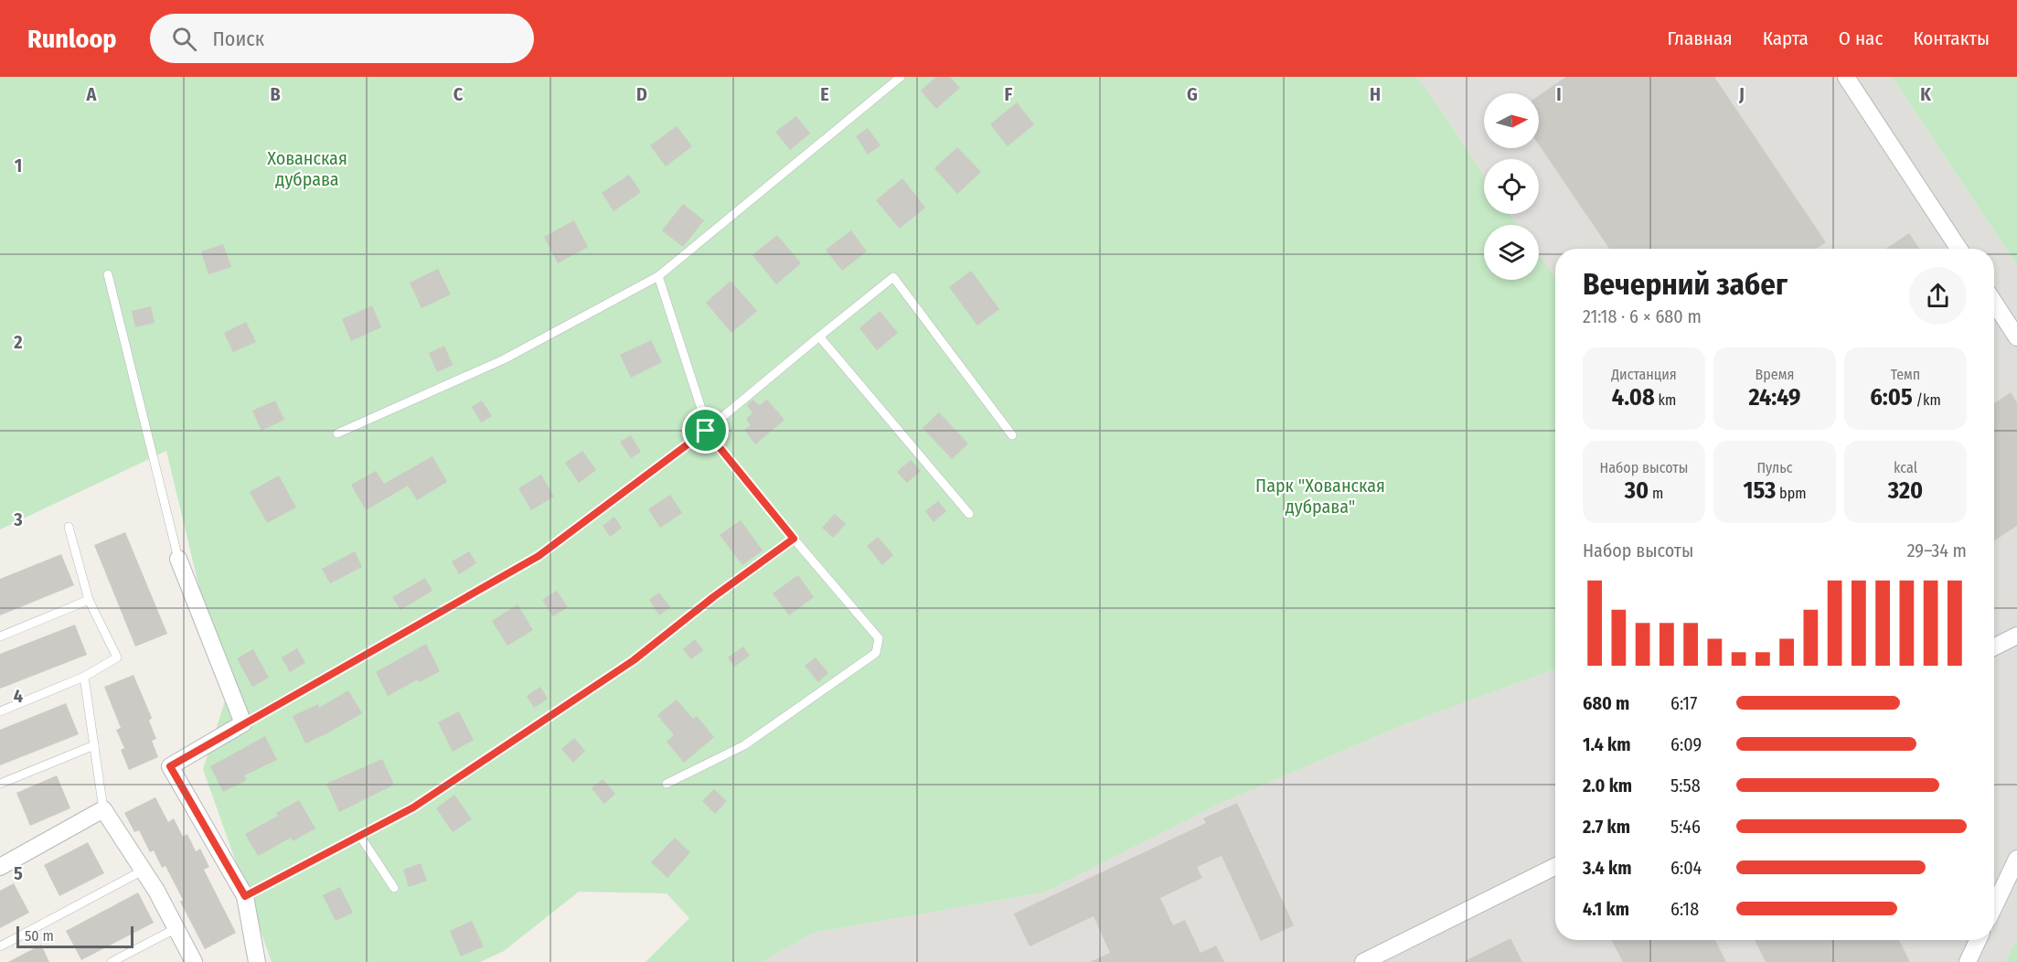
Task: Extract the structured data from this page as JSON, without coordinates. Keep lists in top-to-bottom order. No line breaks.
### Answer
{"parks":["Хованская дубрава","Парк \"Хованская дубрава\""],"scale_bar":"50 m","north":"right","page":{"header":"Runloop","search":"Поиск","nav":["Главная","Карта","О нас","Контакты"],"heading":["Вечерний забег","21:18 · 6 × 680 m"],"stats":[["Дистанция","4.08 km"],["Время","24:49"],["Темп","6:05 /km"],["Набор высоты","30 m"],["Пульс","153 bpm"],["kcal","320"]],"chart":["Набор высоты","29–34 m"],"list":[{"name":"680 m","note":"6:17"},{"name":"1.4 km","note":"6:09"},{"name":"2.0 km","note":"5:58"},{"name":"2.7 km","note":"5:46"},{"name":"3.4 km","note":"6:04"},{"name":"4.1 km","note":"6:18"}],"scale":"50 m"},"grid":{"columns":["A","B","C","D","E","F","G","H","I","J","K"],"rows":["1","2","3","4","5"]}}
